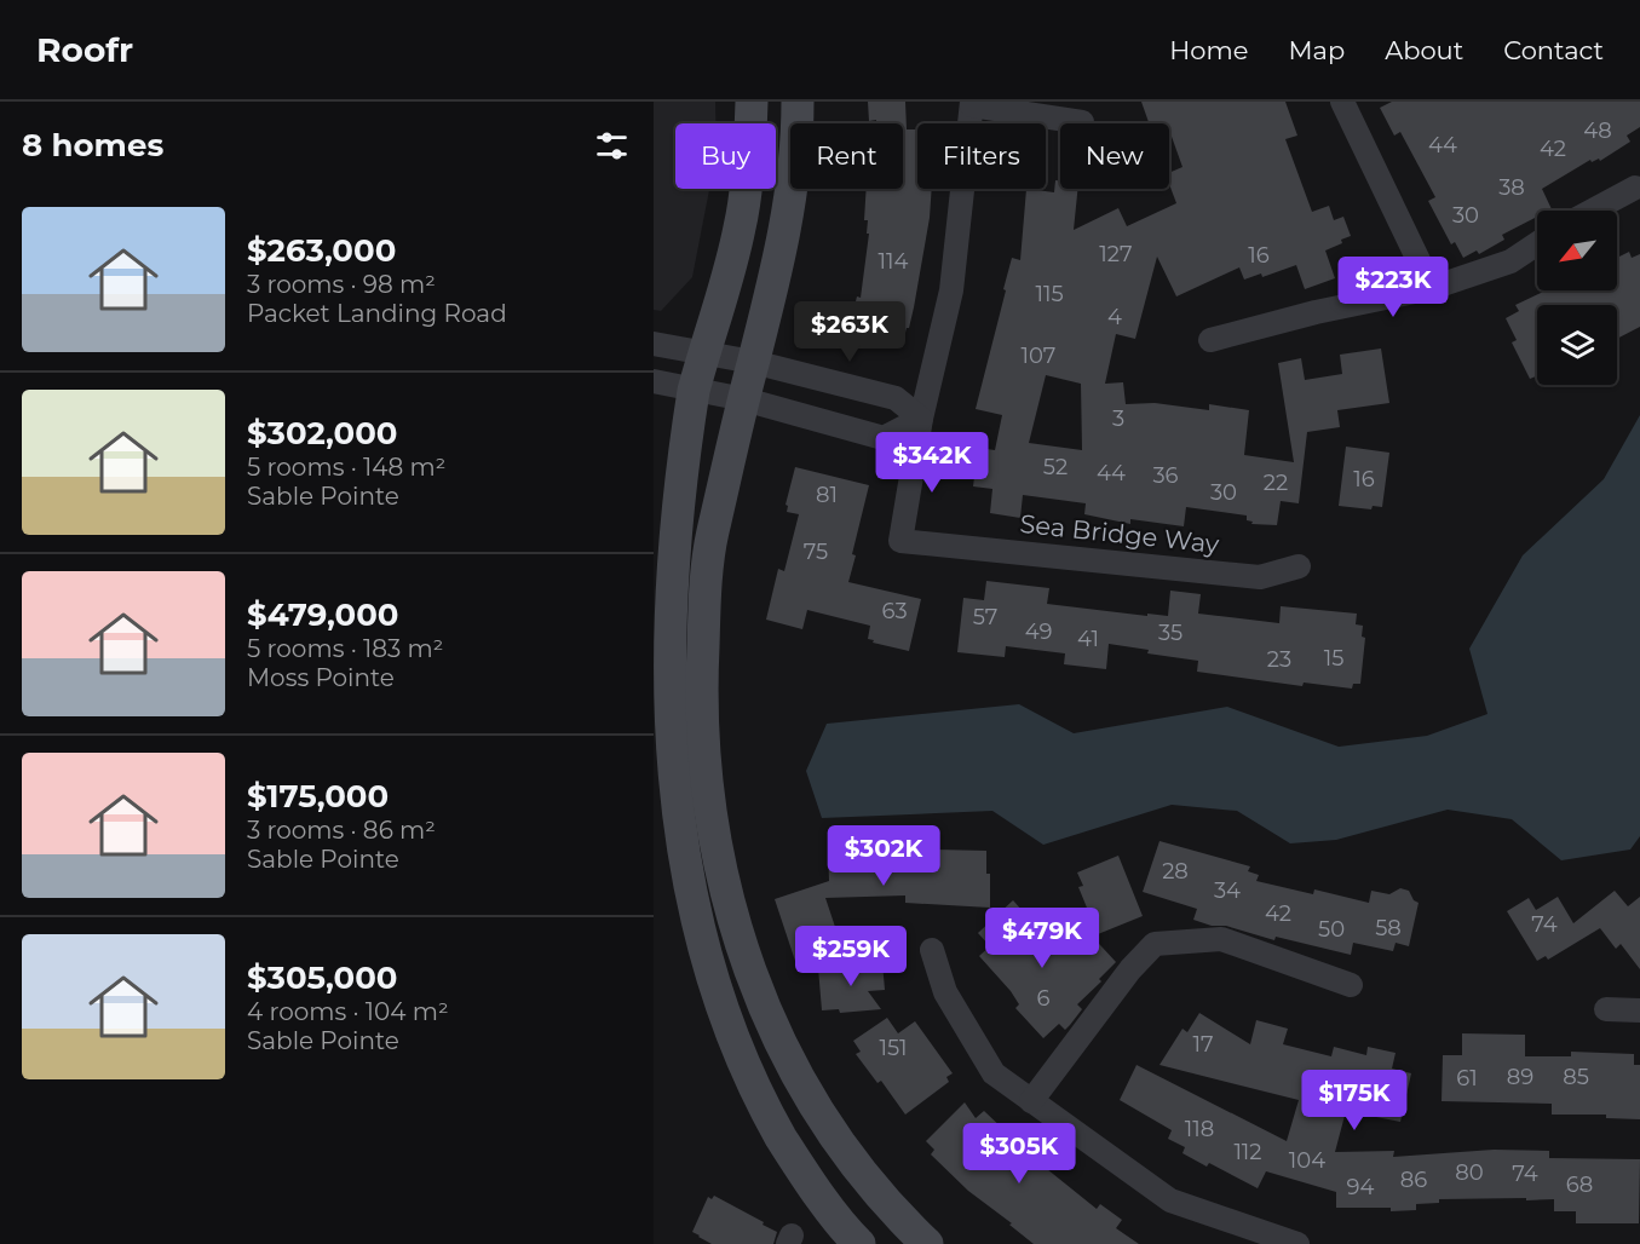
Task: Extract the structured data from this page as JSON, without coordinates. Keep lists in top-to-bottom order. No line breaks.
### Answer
{"streets":{"street":["Sea Bridge Way"]},"house_numbers":["48","44","42","38","30","127","16","114","115","4","107","3","52","44","36","16","22","30","81","75","63","57","49","35","41","15","23","28","34","42","74","58","50","6","17","151","89","85","61","118","112","104","80","74","86","68","94"],"north":"bottom left","page":{"header":"Roofr","nav":["Home","Map","About","Contact"],"heading":"8 homes","chip":["Buy","Rent","Filters","New"],"list":[{"name":"$263,000","note":"3 rooms · 98 m² · Packet Landing Road"},{"name":"$302,000","note":"5 rooms · 148 m² · Sable Pointe"},{"name":"$479,000","note":"5 rooms · 183 m² · Moss Pointe"},{"name":"$175,000","note":"3 rooms · 86 m² · Sable Pointe"},{"name":"$305,000","note":"4 rooms · 104 m² · Sable Pointe"}],"price":["$223K","$263K","$342K","$302K","$479K","$259K","$175K","$305K"]}}
